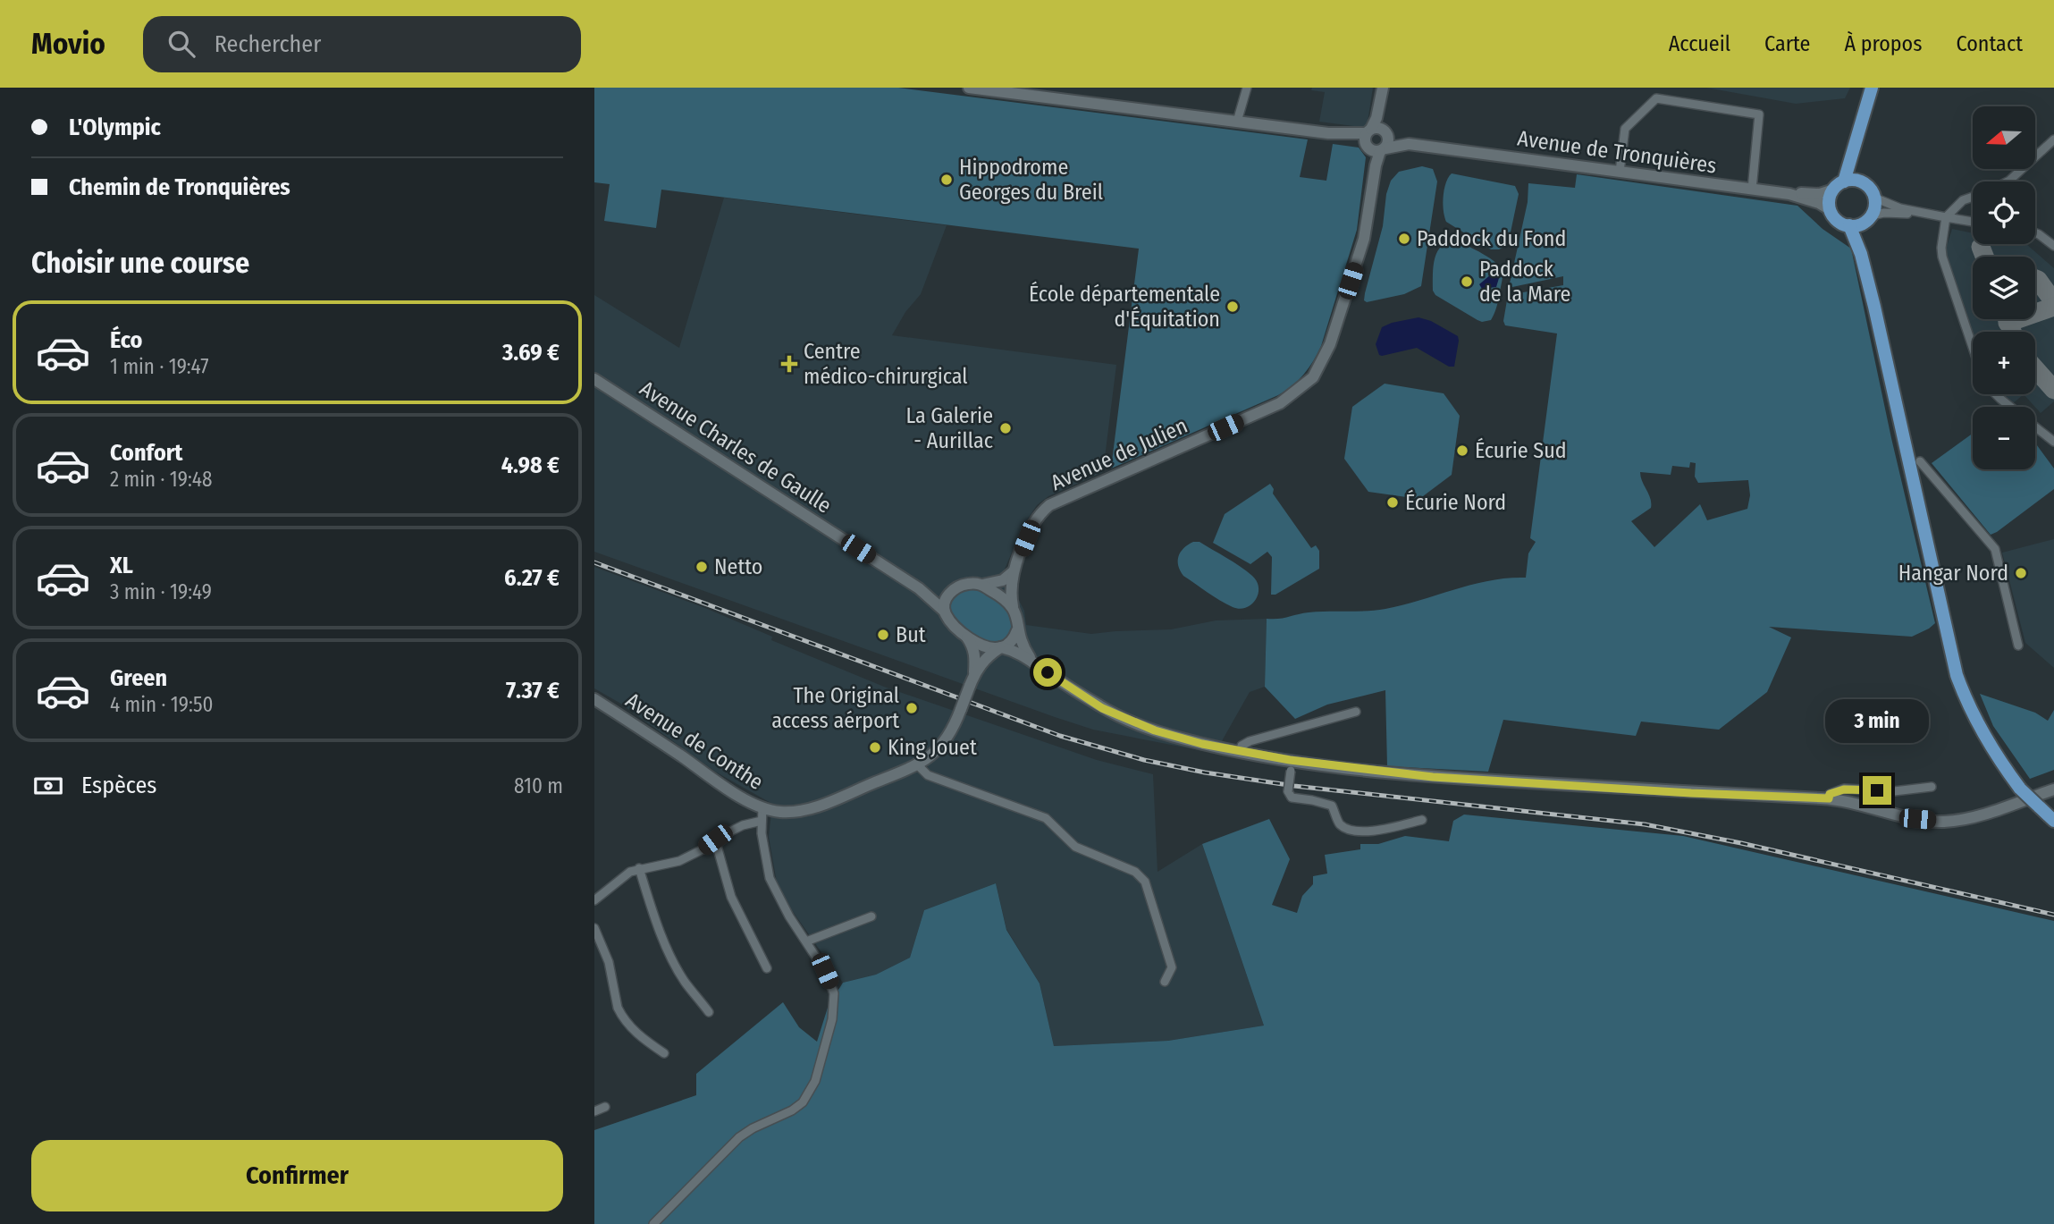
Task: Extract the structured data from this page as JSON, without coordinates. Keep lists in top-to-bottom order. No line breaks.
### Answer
{"streets":{"street":["Avenue de Tronquières","Avenue Charles de Gaulle","Avenue de Julien","Avenue de Conthe"]},"crossings":[["Avenue de Tronquières","Avenue de Julien"],["Avenue Charles de Gaulle","Avenue de Julien"],["Avenue Charles de Gaulle","Avenue de Conthe"],["Avenue de Julien","Avenue de Conthe"]],"places":{"other":["Hippodrome Georges du Breil","Paddock du Fond","Paddock de la Mare","École départementale d'Équitation","La Galerie - Aurillac","Écurie Sud","Écurie Nord","Netto","Hangar Nord","But","The Original access aérport","King Jouet"],"health":["Centre médico-chirurgical"]},"north":"left","page":{"header":"Movio","search":"Rechercher","nav":["Accueil","Carte","À propos","Contact"],"banner":["L'Olympic","Chemin de Tronquières"],"map_buttons":["+","−"],"heading":"Choisir une course","list":[{"name":"Éco","note":"1 min · 19:47","value":"3.69 €"},{"name":"Confort","note":"2 min · 19:48","value":"4.98 €"},{"name":"XL","note":"3 min · 19:49","value":"6.27 €"},{"name":"Green","note":"4 min · 19:50","value":"7.37 €"}],"bubble":"3 min","pay":["Espèces","810 m"],"buttons":"Confirmer"}}
